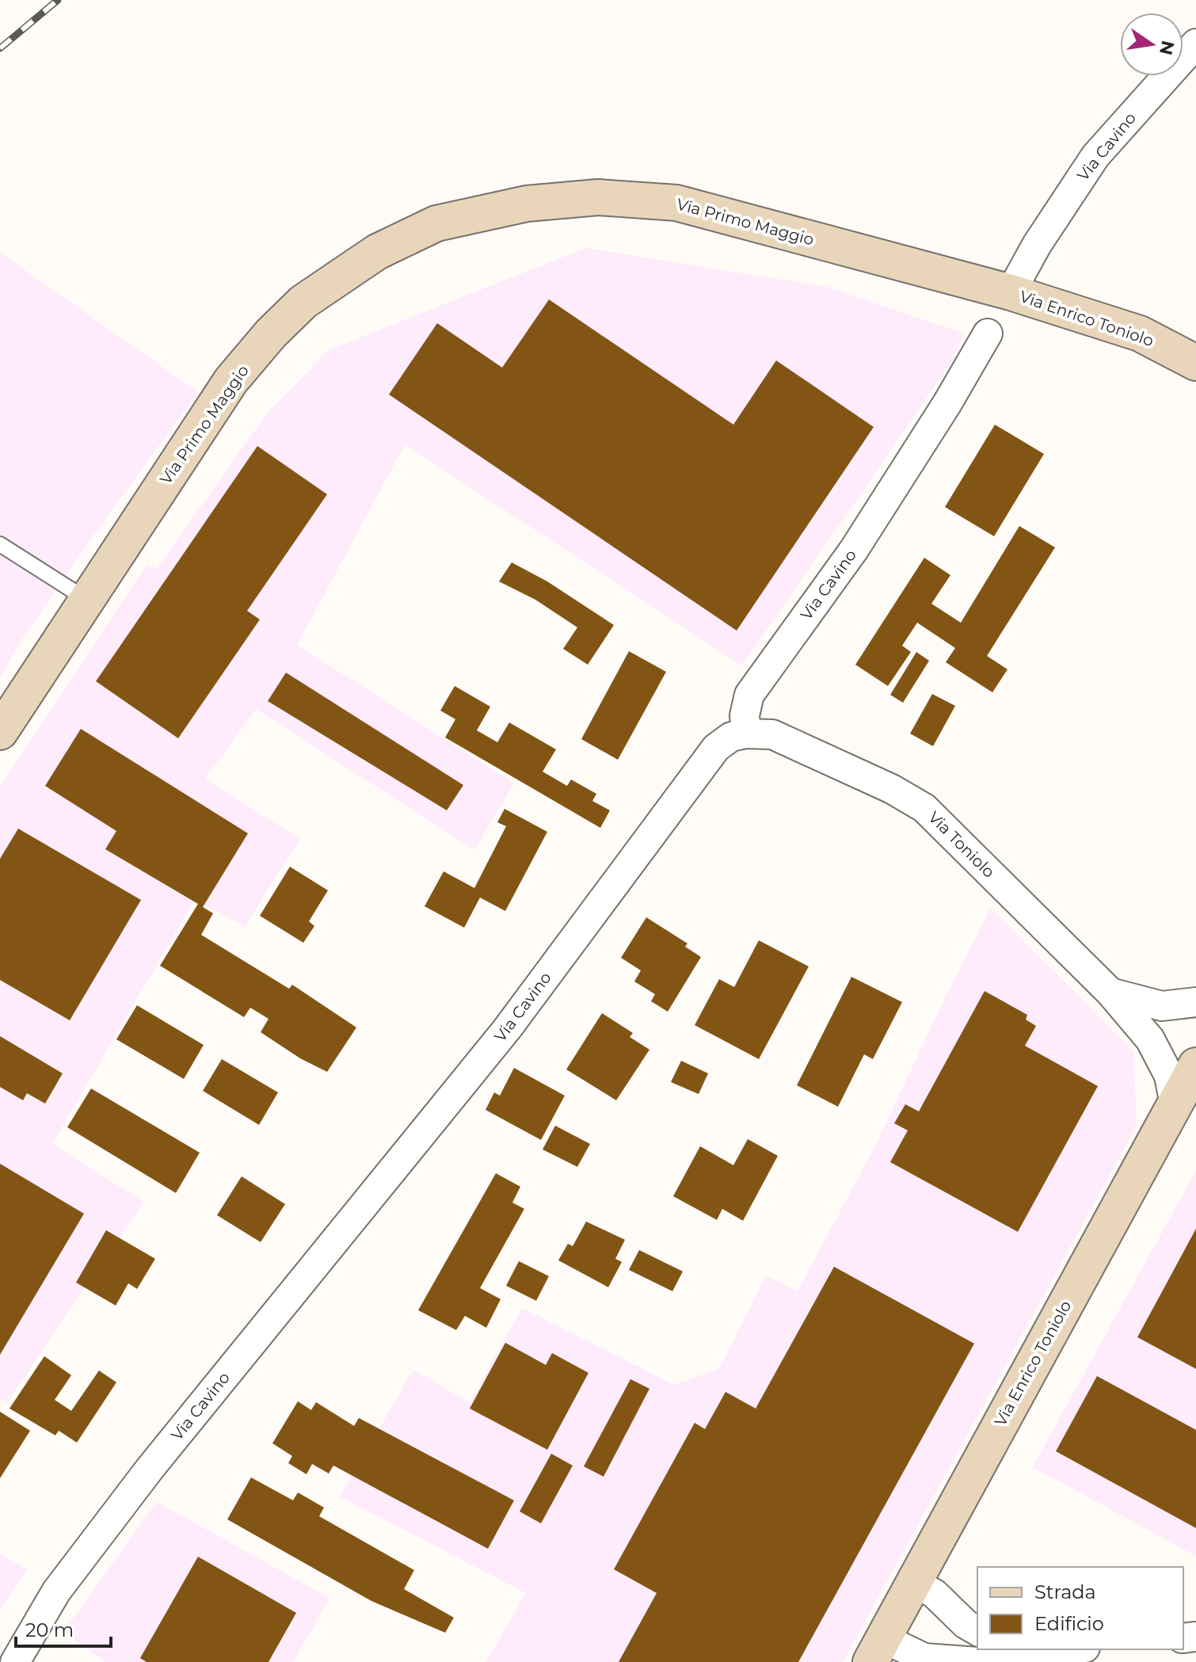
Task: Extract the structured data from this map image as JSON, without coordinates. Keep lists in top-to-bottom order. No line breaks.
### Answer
{"streets":{"street":["Via Cavino","Via Primo Maggio","Via Enrico Toniolo","Via Toniolo"]},"crossings":[["Via Cavino","Via Primo Maggio"],["Via Cavino","Via Enrico Toniolo"],["Via Cavino","Via Toniolo"],["Via Primo Maggio","Via Enrico Toniolo"],["Via Enrico Toniolo","Via Toniolo"]],"legend":["Strada","Edificio"],"scale_bar":"20 m","north":"right"}
